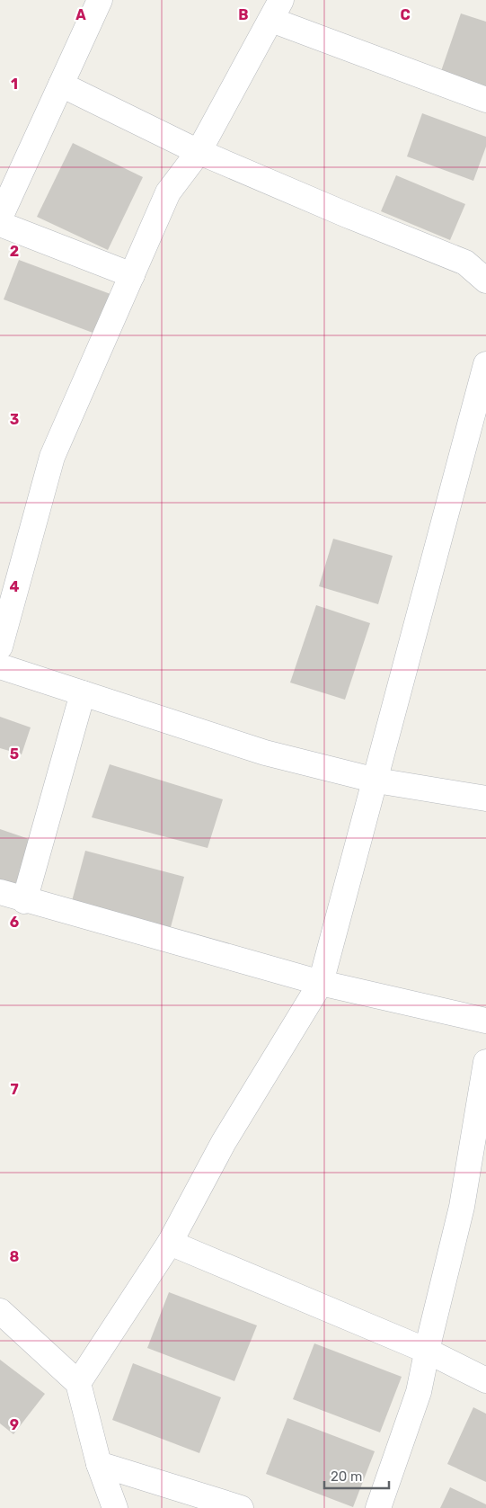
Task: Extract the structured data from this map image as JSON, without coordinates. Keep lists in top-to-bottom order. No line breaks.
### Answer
{"scale_bar":"20 m","grid":{"columns":["A","B","C"],"rows":["1","2","3","4","5","6","7","8","9"]}}
